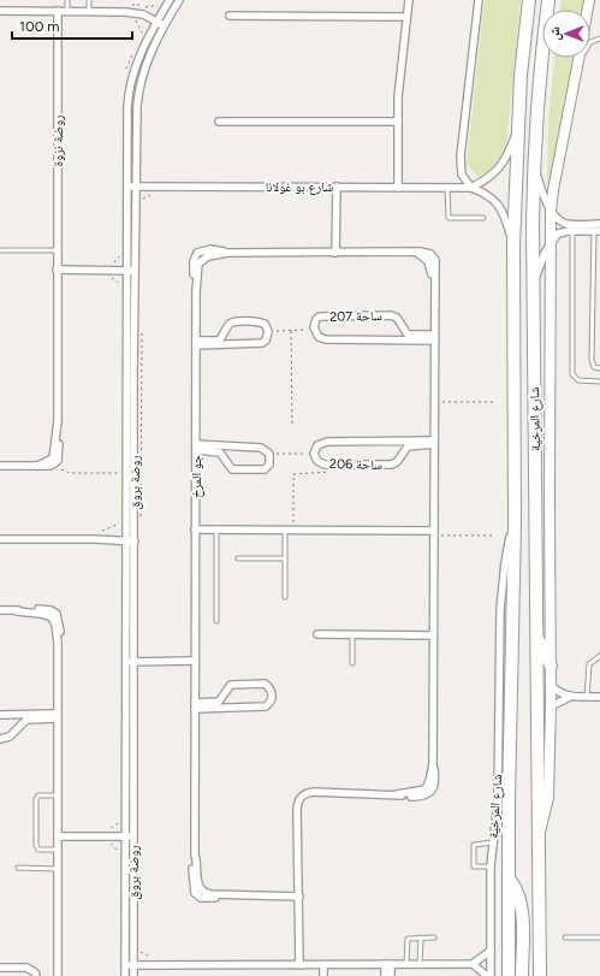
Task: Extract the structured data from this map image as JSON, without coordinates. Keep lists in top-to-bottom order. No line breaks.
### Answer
{"streets":{"highway":["شارع المرخية"],"street":["روضة نزوة","شارع بو غولانا","ساحة 207","ساحة 206","جو المرخ","روضة بروق"]},"crossings":[["شارع بو غولانا","شارع المرخية"],["شارع بو غولانا","روضة بروق"],["ساحة 207","جو المرخ"],["ساحة 206","جو المرخ"]],"scale_bar":"100 m","north":"left"}
